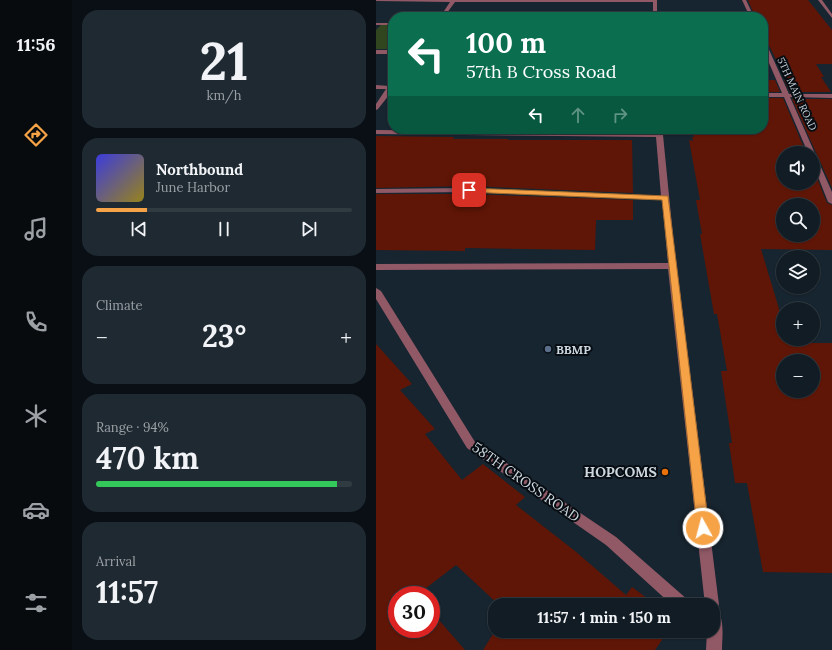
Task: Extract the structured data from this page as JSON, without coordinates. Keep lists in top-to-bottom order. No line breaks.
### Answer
{"streets":{"street":["5TH MAIN ROAD","58TH CROSS ROAD"]},"places":["BBMP","HOPCOMS"],"page":{"tabs":"11:56","tile":[["21","km/h"],"Climate",["Range · 94%","470 km"],["Arrival","11:57"]],"turn":["100 m","57th B Cross Road"],"map_buttons":["+","−"],"song":["Northbound","June Harbor"],"heat":["−","23°","+"],"limit":"30","trip":"11:57 · 1 min · 150 m"}}
